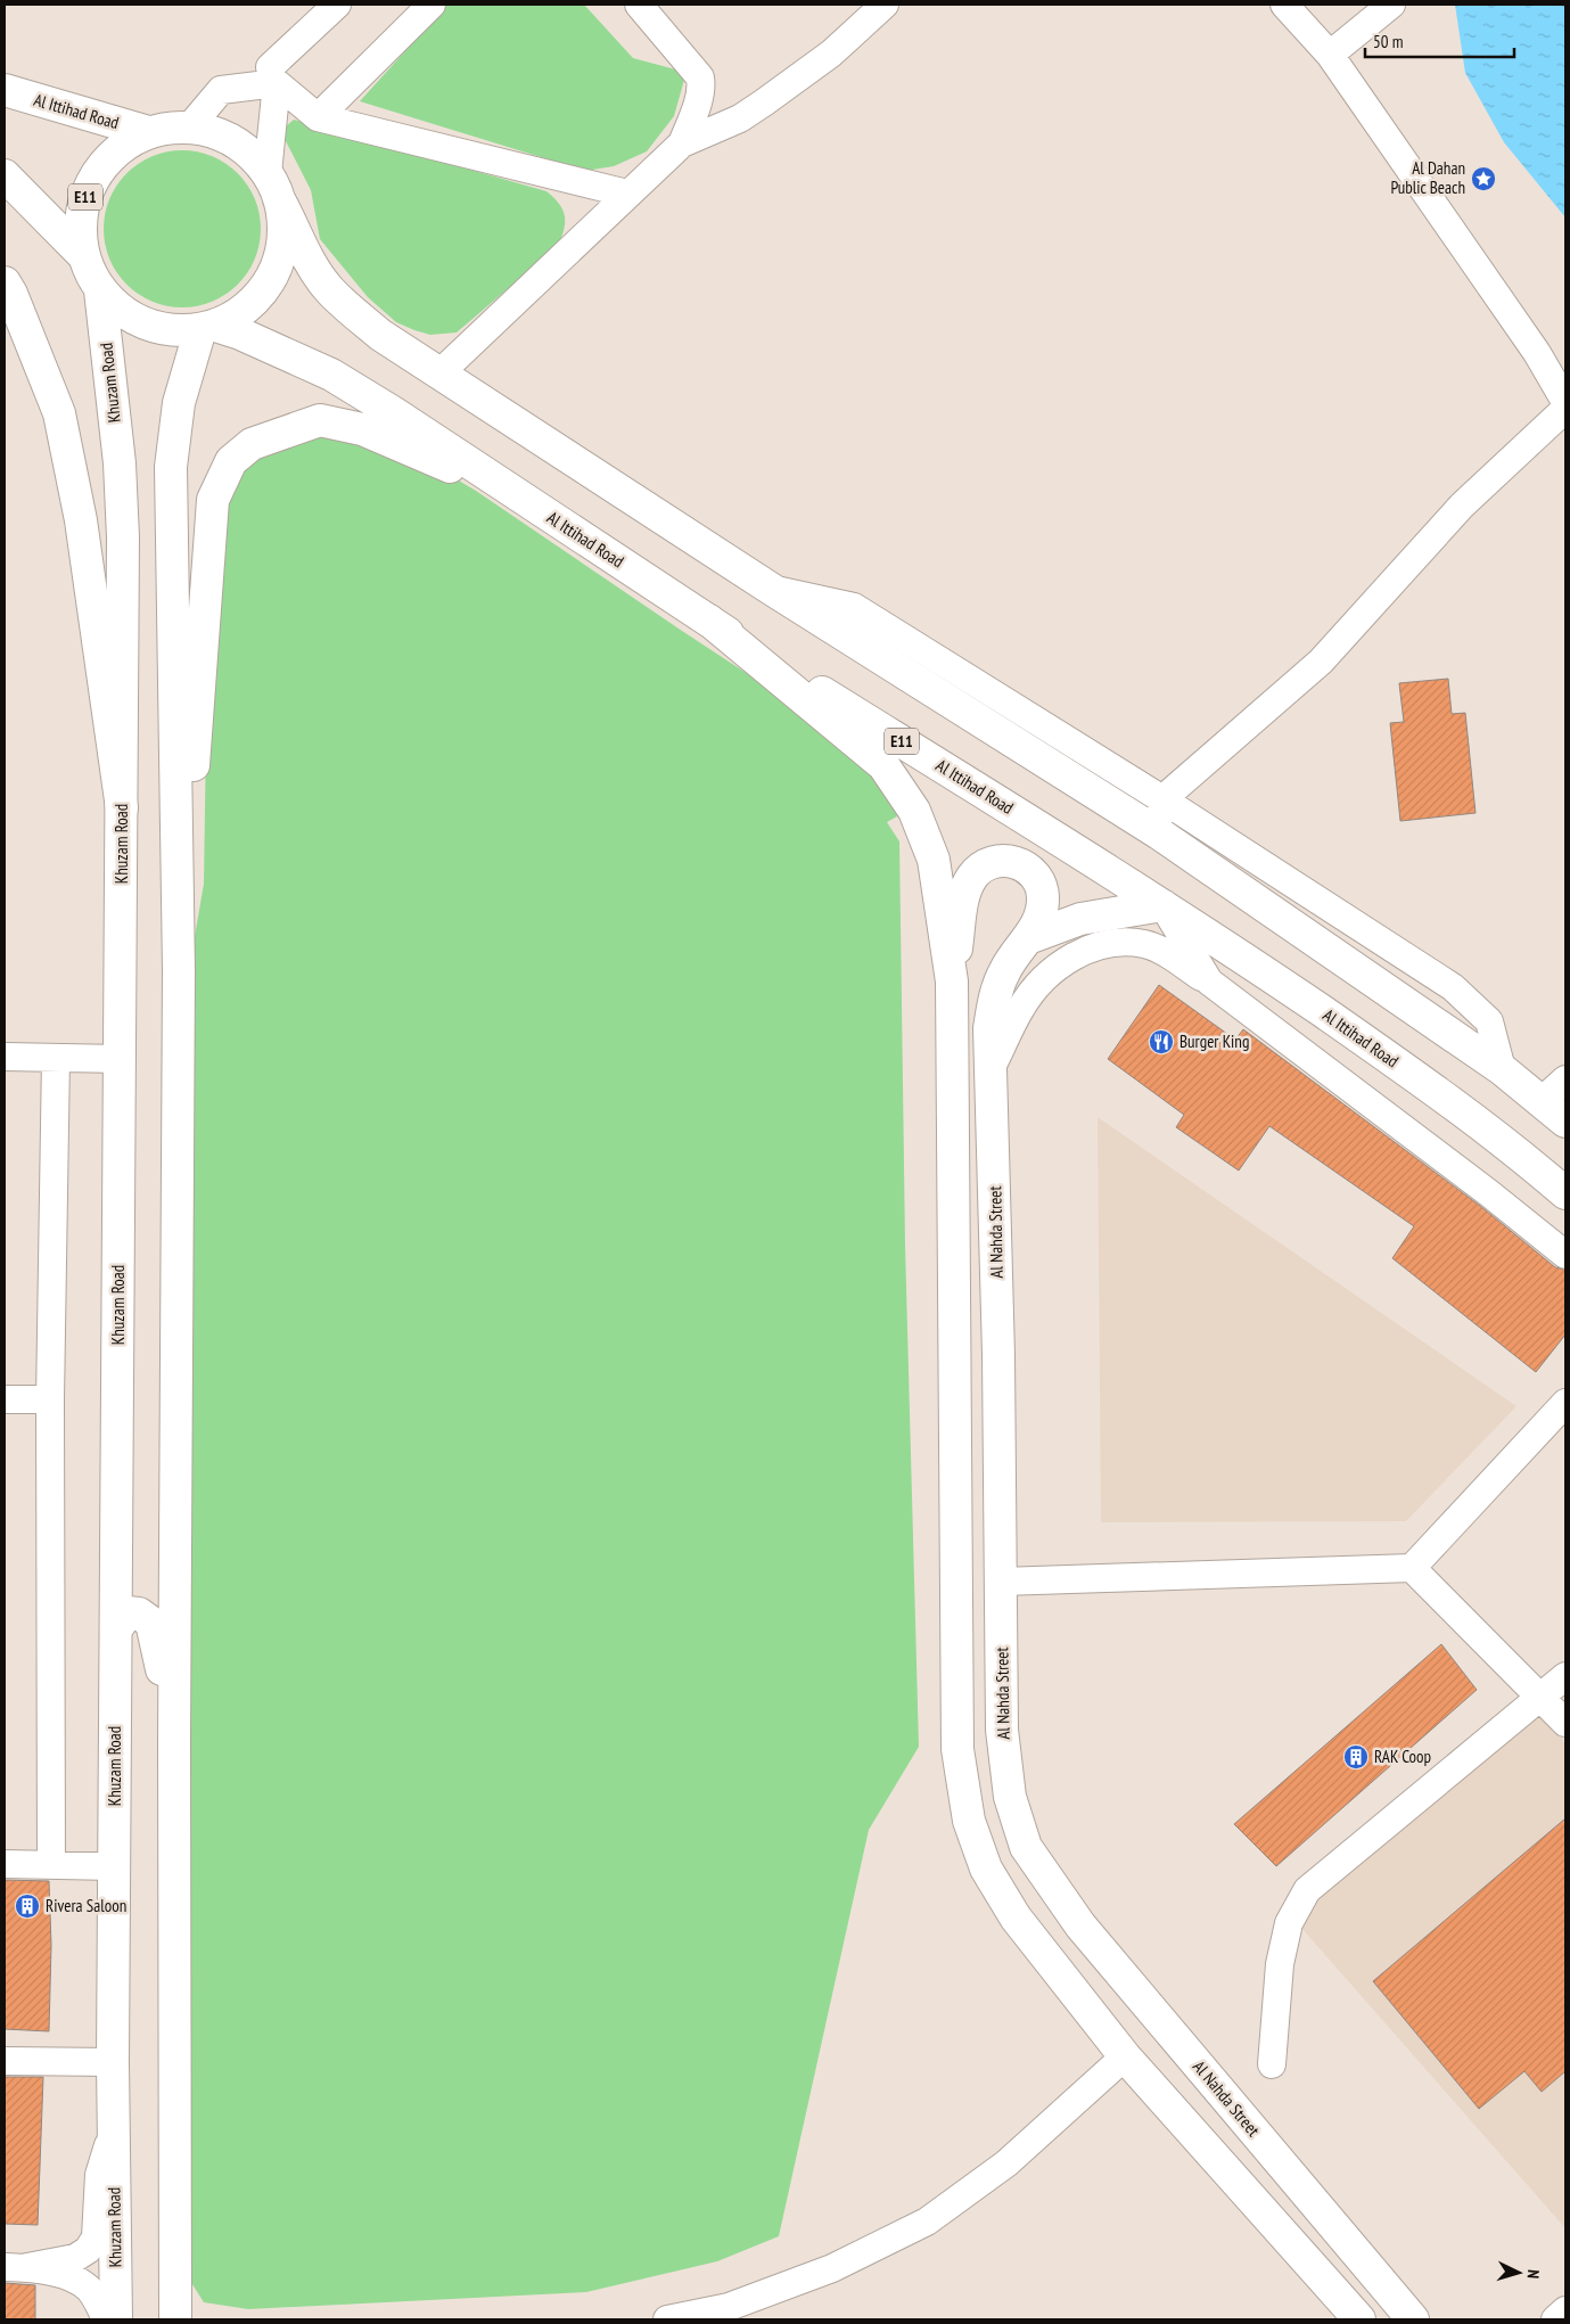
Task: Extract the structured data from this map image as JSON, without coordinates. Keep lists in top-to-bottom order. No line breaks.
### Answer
{"streets":{"main road":["Al Ittihad Road","E11","Khuzam Road","Al Nahda Street"]},"crossings":[["Al Ittihad Road","E11"],["Al Ittihad Road","Khuzam Road"],["E11","Khuzam Road"]],"places":{"place":["Al Dahan Public Beach"],"restaurant":["Burger King"],"building":["RAK Coop","Rivera Saloon"]},"scale_bar":"50 m","north":"right"}
